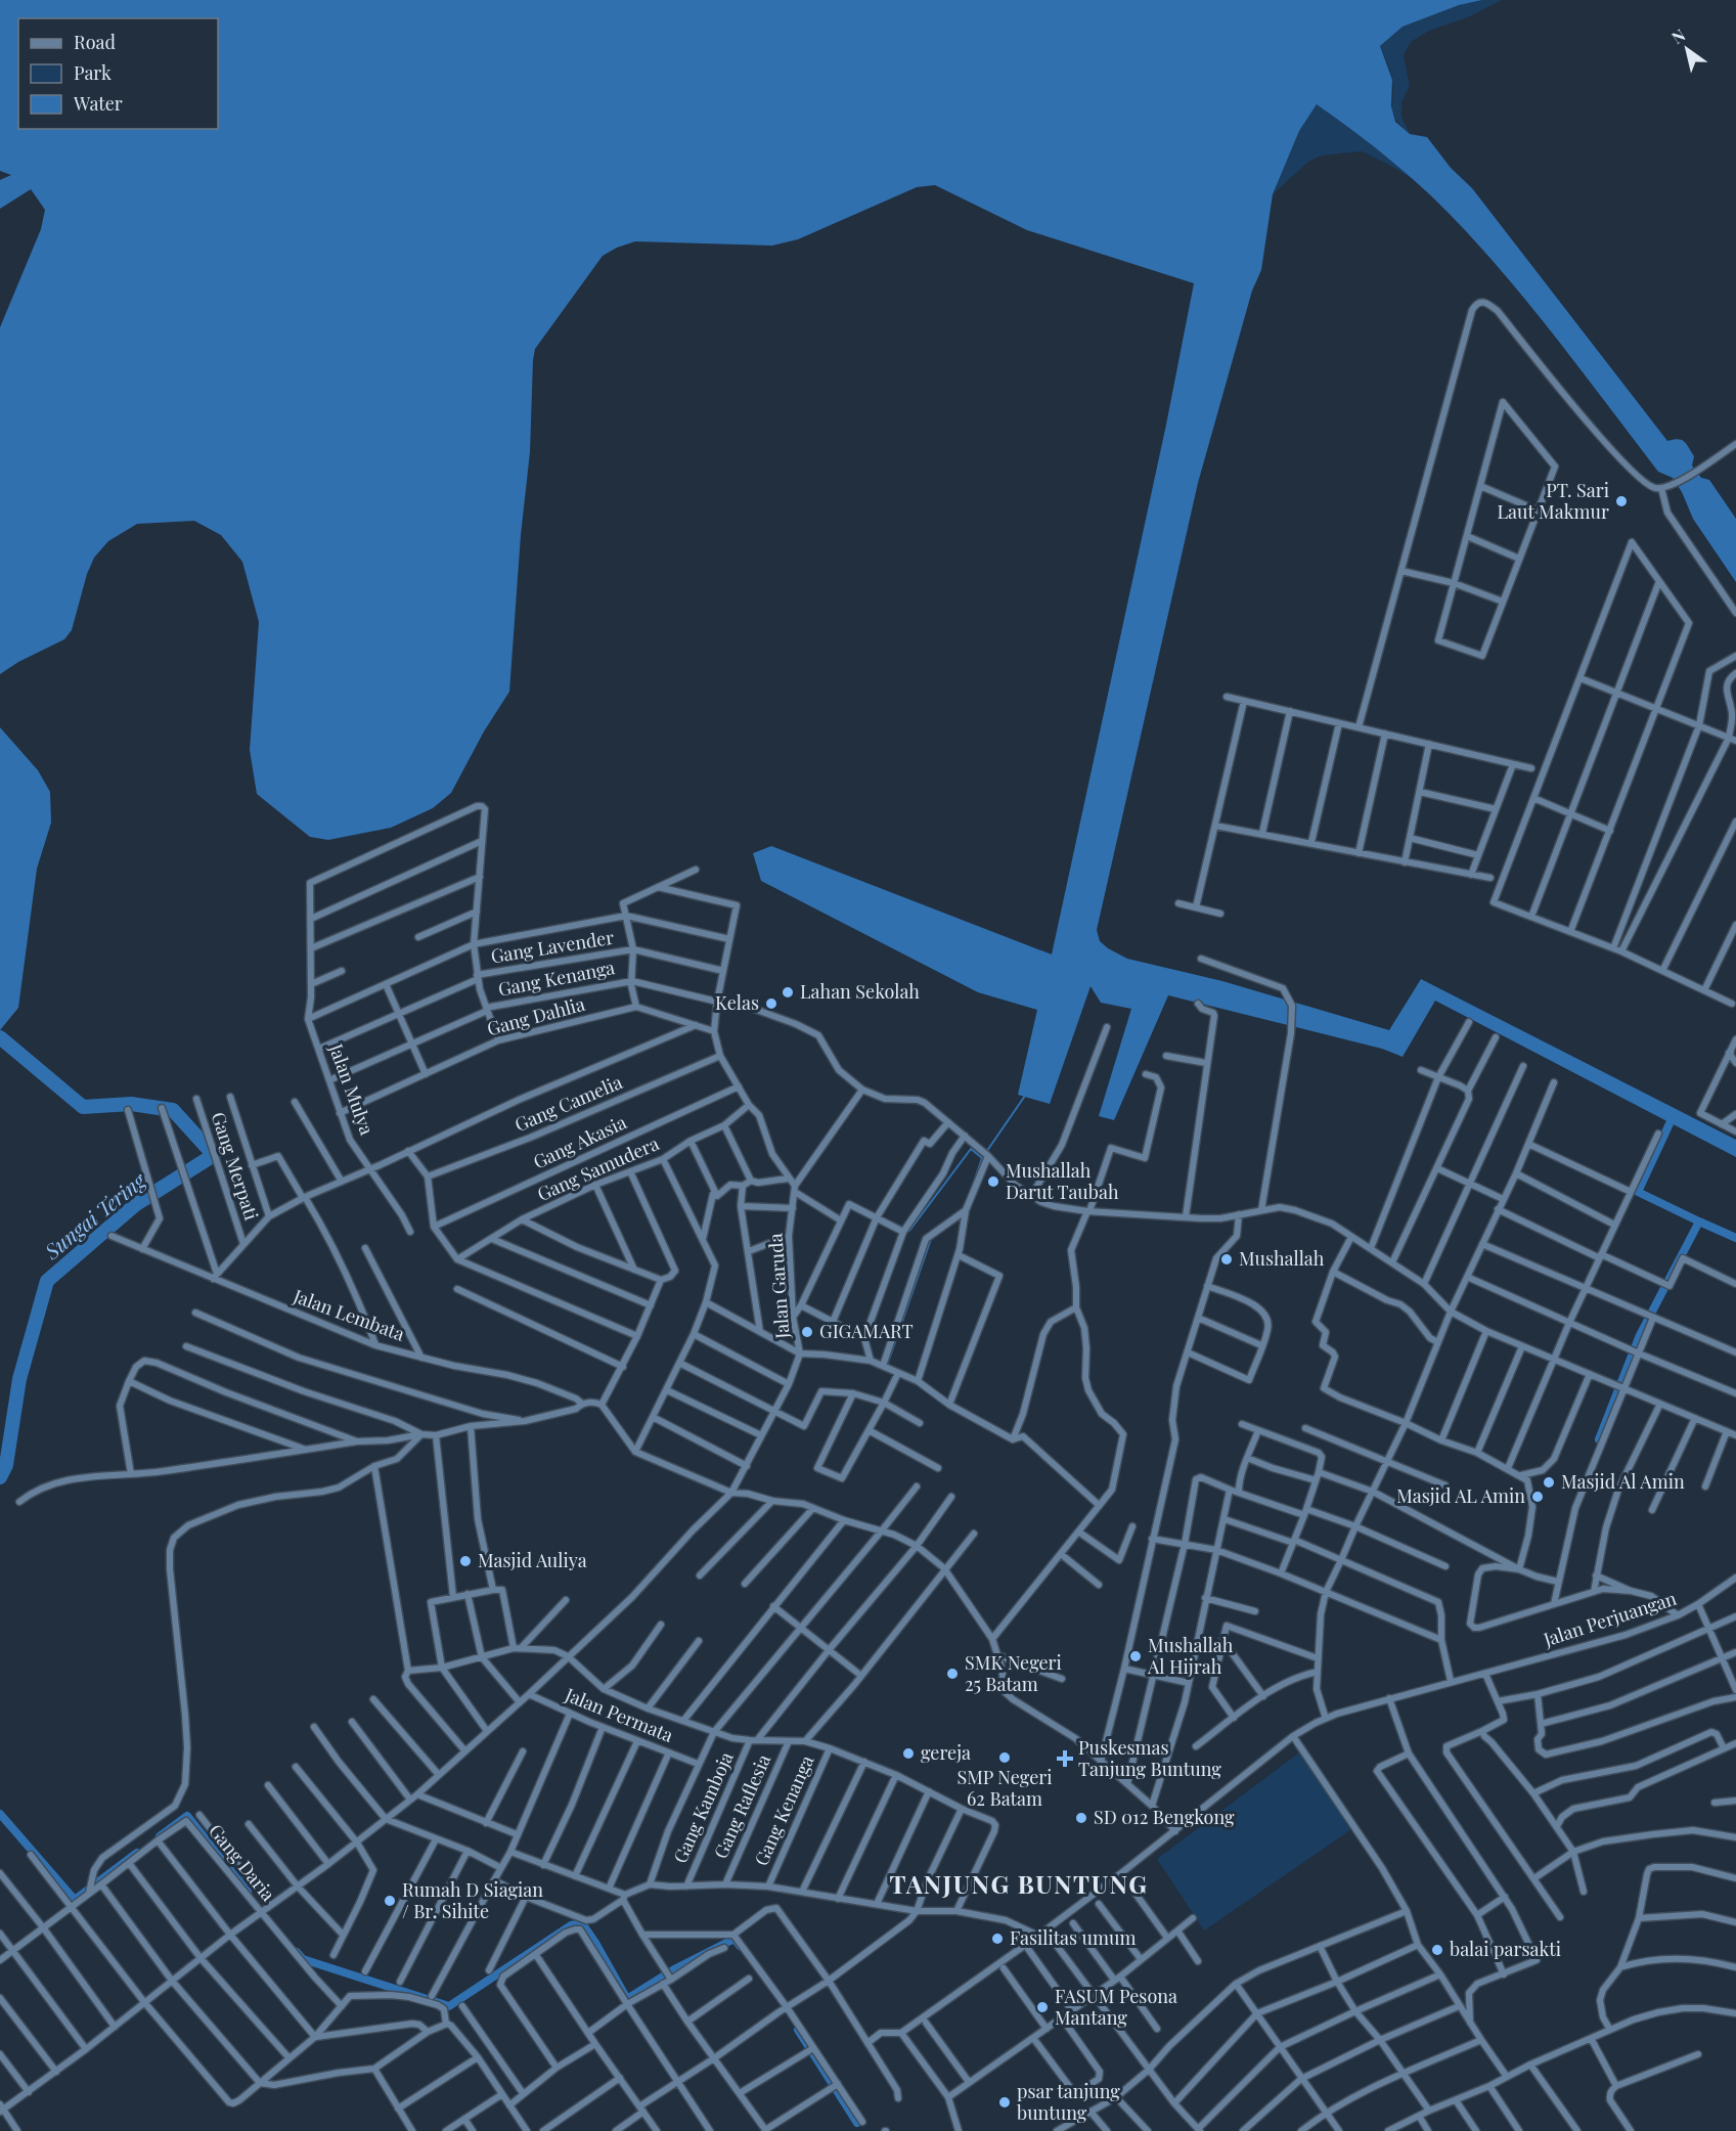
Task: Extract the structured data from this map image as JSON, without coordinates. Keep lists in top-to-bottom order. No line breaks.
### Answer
{"streets":{"street":["Gang Lavender","Gang Kenanga","Gang Dahlia","Jalan Mulya","Gang Camelia","Gang Akasia","Gang Merpati","Gang Samudera","Jalan Garuda","Jalan Lembata","Jalan Perjuangan","Jalan Permata","Gang Raflesia","Gang Kamboja","Gang Daria"]},"crossings":[["Gang Lavender","Jalan Mulya"],["Gang Kenanga","Jalan Mulya"],["Gang Dahlia","Jalan Mulya"]],"districts":["TANJUNG BUNTUNG"],"water":["Sungai Tering"],"places":{"other":["PT. Sari Laut Makmur","Lahan Sekolah","Kelas","Mushallah Darut Taubah","Mushallah","GIGAMART","Masjid Al Amin","Masjid AL Amin","Masjid Auliya","Mushallah Al Hijrah","SMK Negeri 25 Batam","gereja","SMP Negeri 62 Batam","SD 012 Bengkong","Rumah D Siagian / Br. Sihite","Fasilitas umum","balai parsakti","FASUM Pesona Mantang","psar tanjung buntung"],"health":["Puskesmas Tanjung Buntung"]},"legend":["Road","Park","Water"],"north":"top left"}
